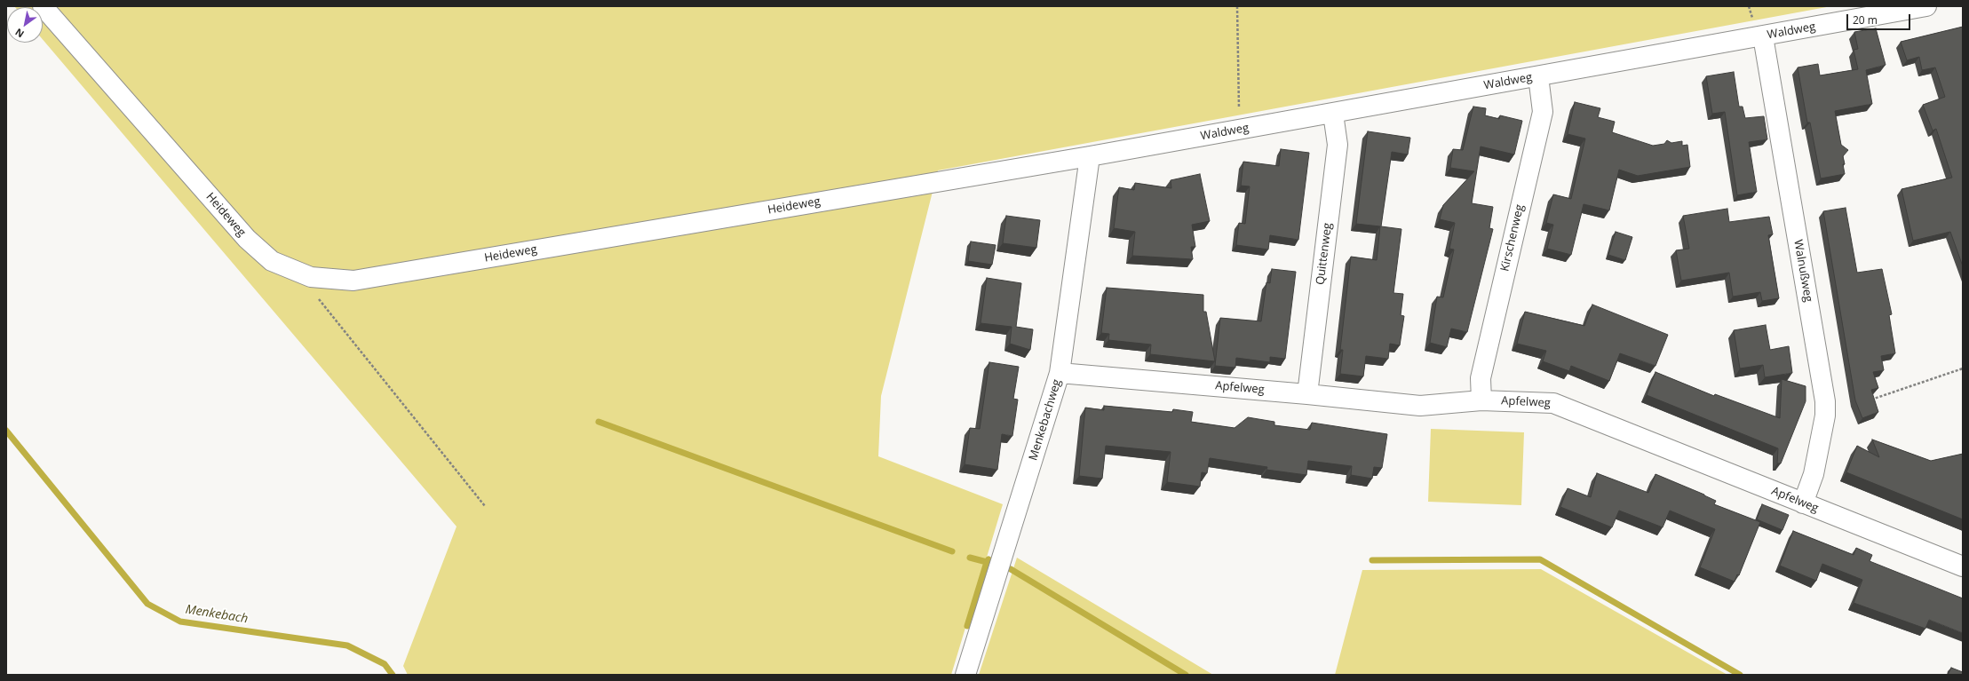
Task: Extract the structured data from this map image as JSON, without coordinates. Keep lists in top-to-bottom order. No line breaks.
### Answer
{"streets":{"street":["Waldweg","Heideweg","Kirschenweg","Quittenweg","Walnußweg","Apfelweg","Menkebachweg"]},"crossings":[["Waldweg","Heideweg"],["Waldweg","Kirschenweg"],["Waldweg","Quittenweg"],["Waldweg","Walnußweg"],["Waldweg","Menkebachweg"],["Heideweg","Menkebachweg"],["Kirschenweg","Apfelweg"],["Quittenweg","Apfelweg"],["Walnußweg","Apfelweg"],["Apfelweg","Menkebachweg"]],"water":["Menkebach"],"scale_bar":"20 m","north":"bottom left"}
